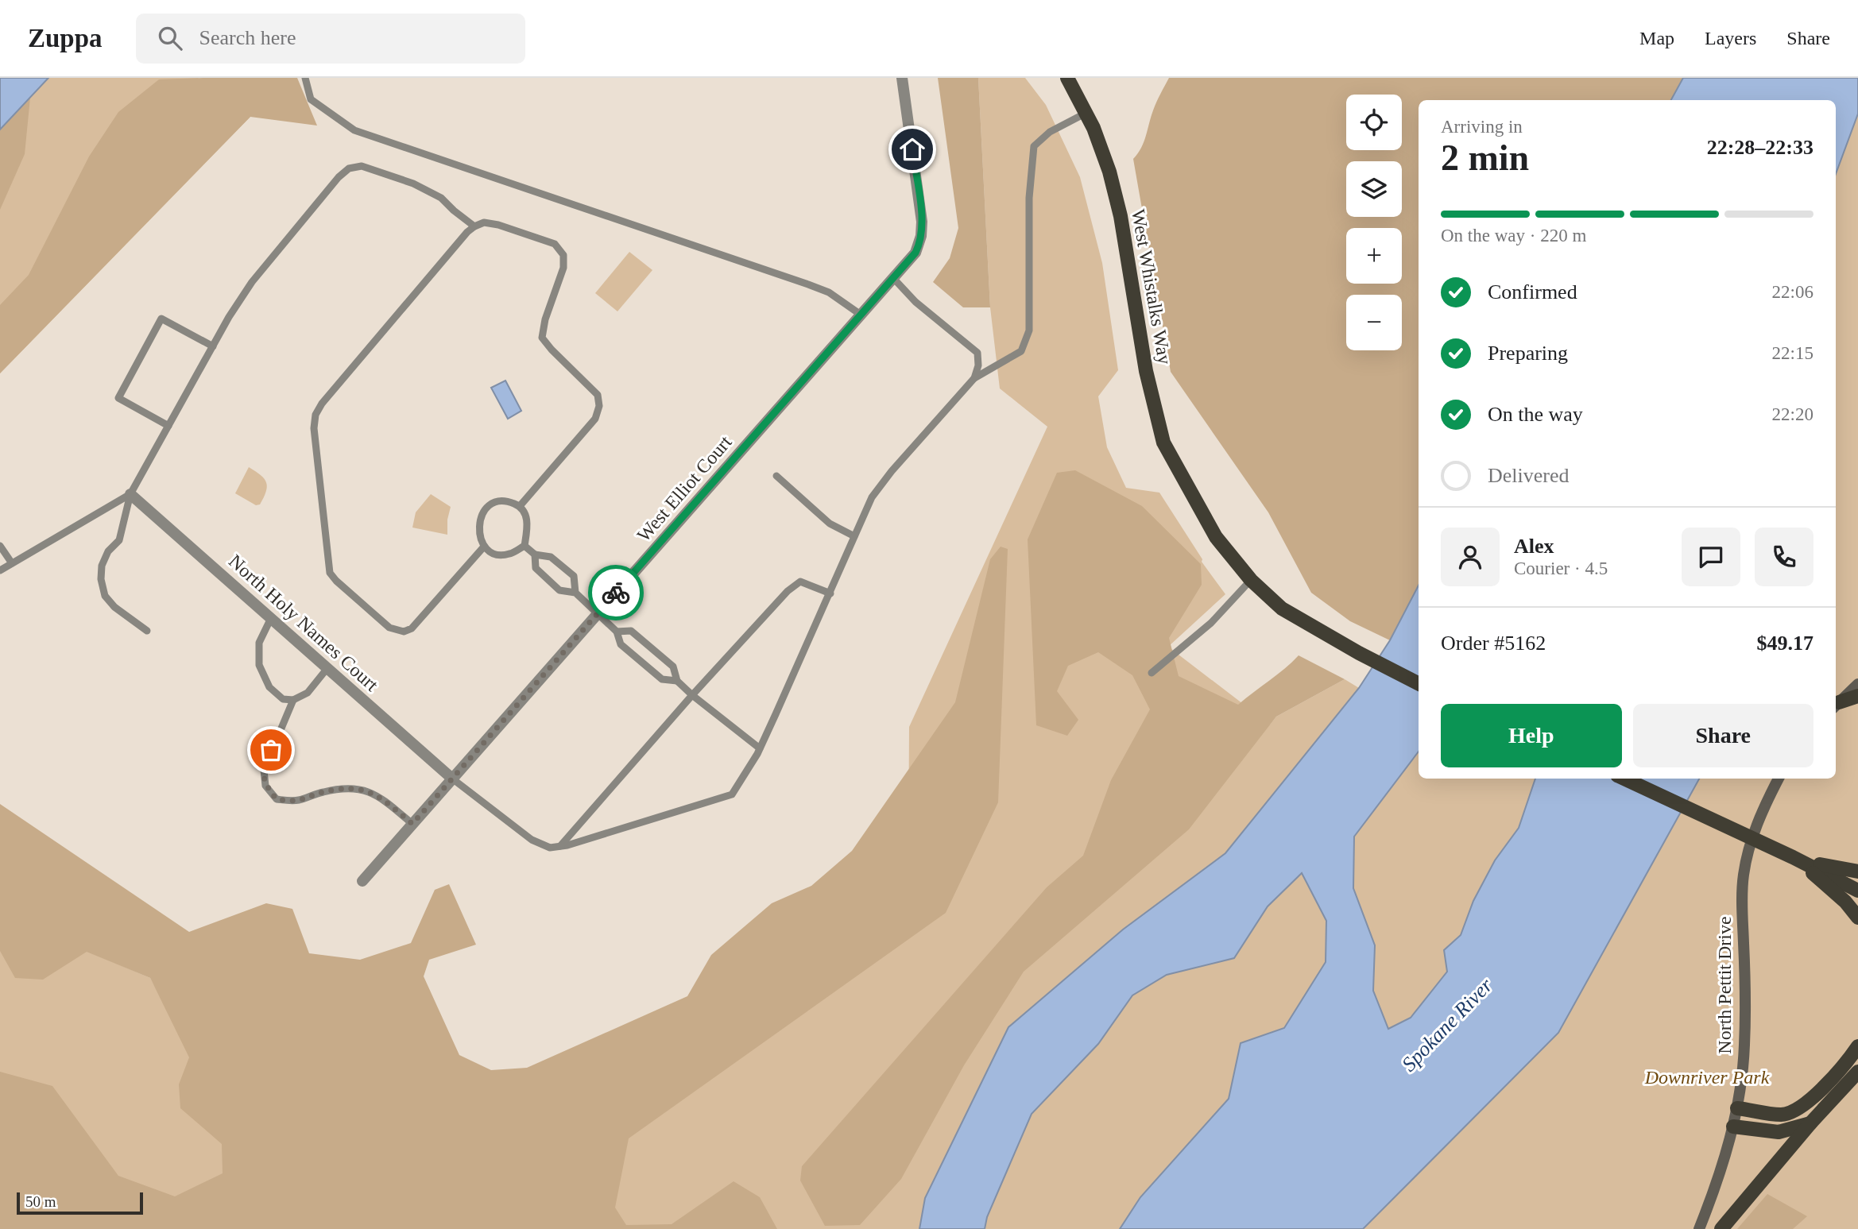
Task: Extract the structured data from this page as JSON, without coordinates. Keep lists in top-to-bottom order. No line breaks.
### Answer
{"streets":{"main road":["West Whistalks Way"],"street":["West Elliot Court","North Holy Names Court","North Pettit Drive"]},"crossings":[["West Elliot Court","North Holy Names Court"]],"water":["Spokane River"],"parks":["Downriver Park"],"scale_bar":"50 m","page":{"header":"Zuppa","search":"Search here","nav":["Map","Layers","Share"],"map_buttons":["+","−"],"heading":["2 min","Arriving in","22:28–22:33"],"panel":["Alex","Courier · 4.5","Order #5162","$49.17"],"bar":"On the way · 220 m","list":[["Confirmed","22:06"],["Preparing","22:15"],["On the way","22:20"],"Delivered"],"buttons":["Help","Share"],"scale":"50 m"}}
